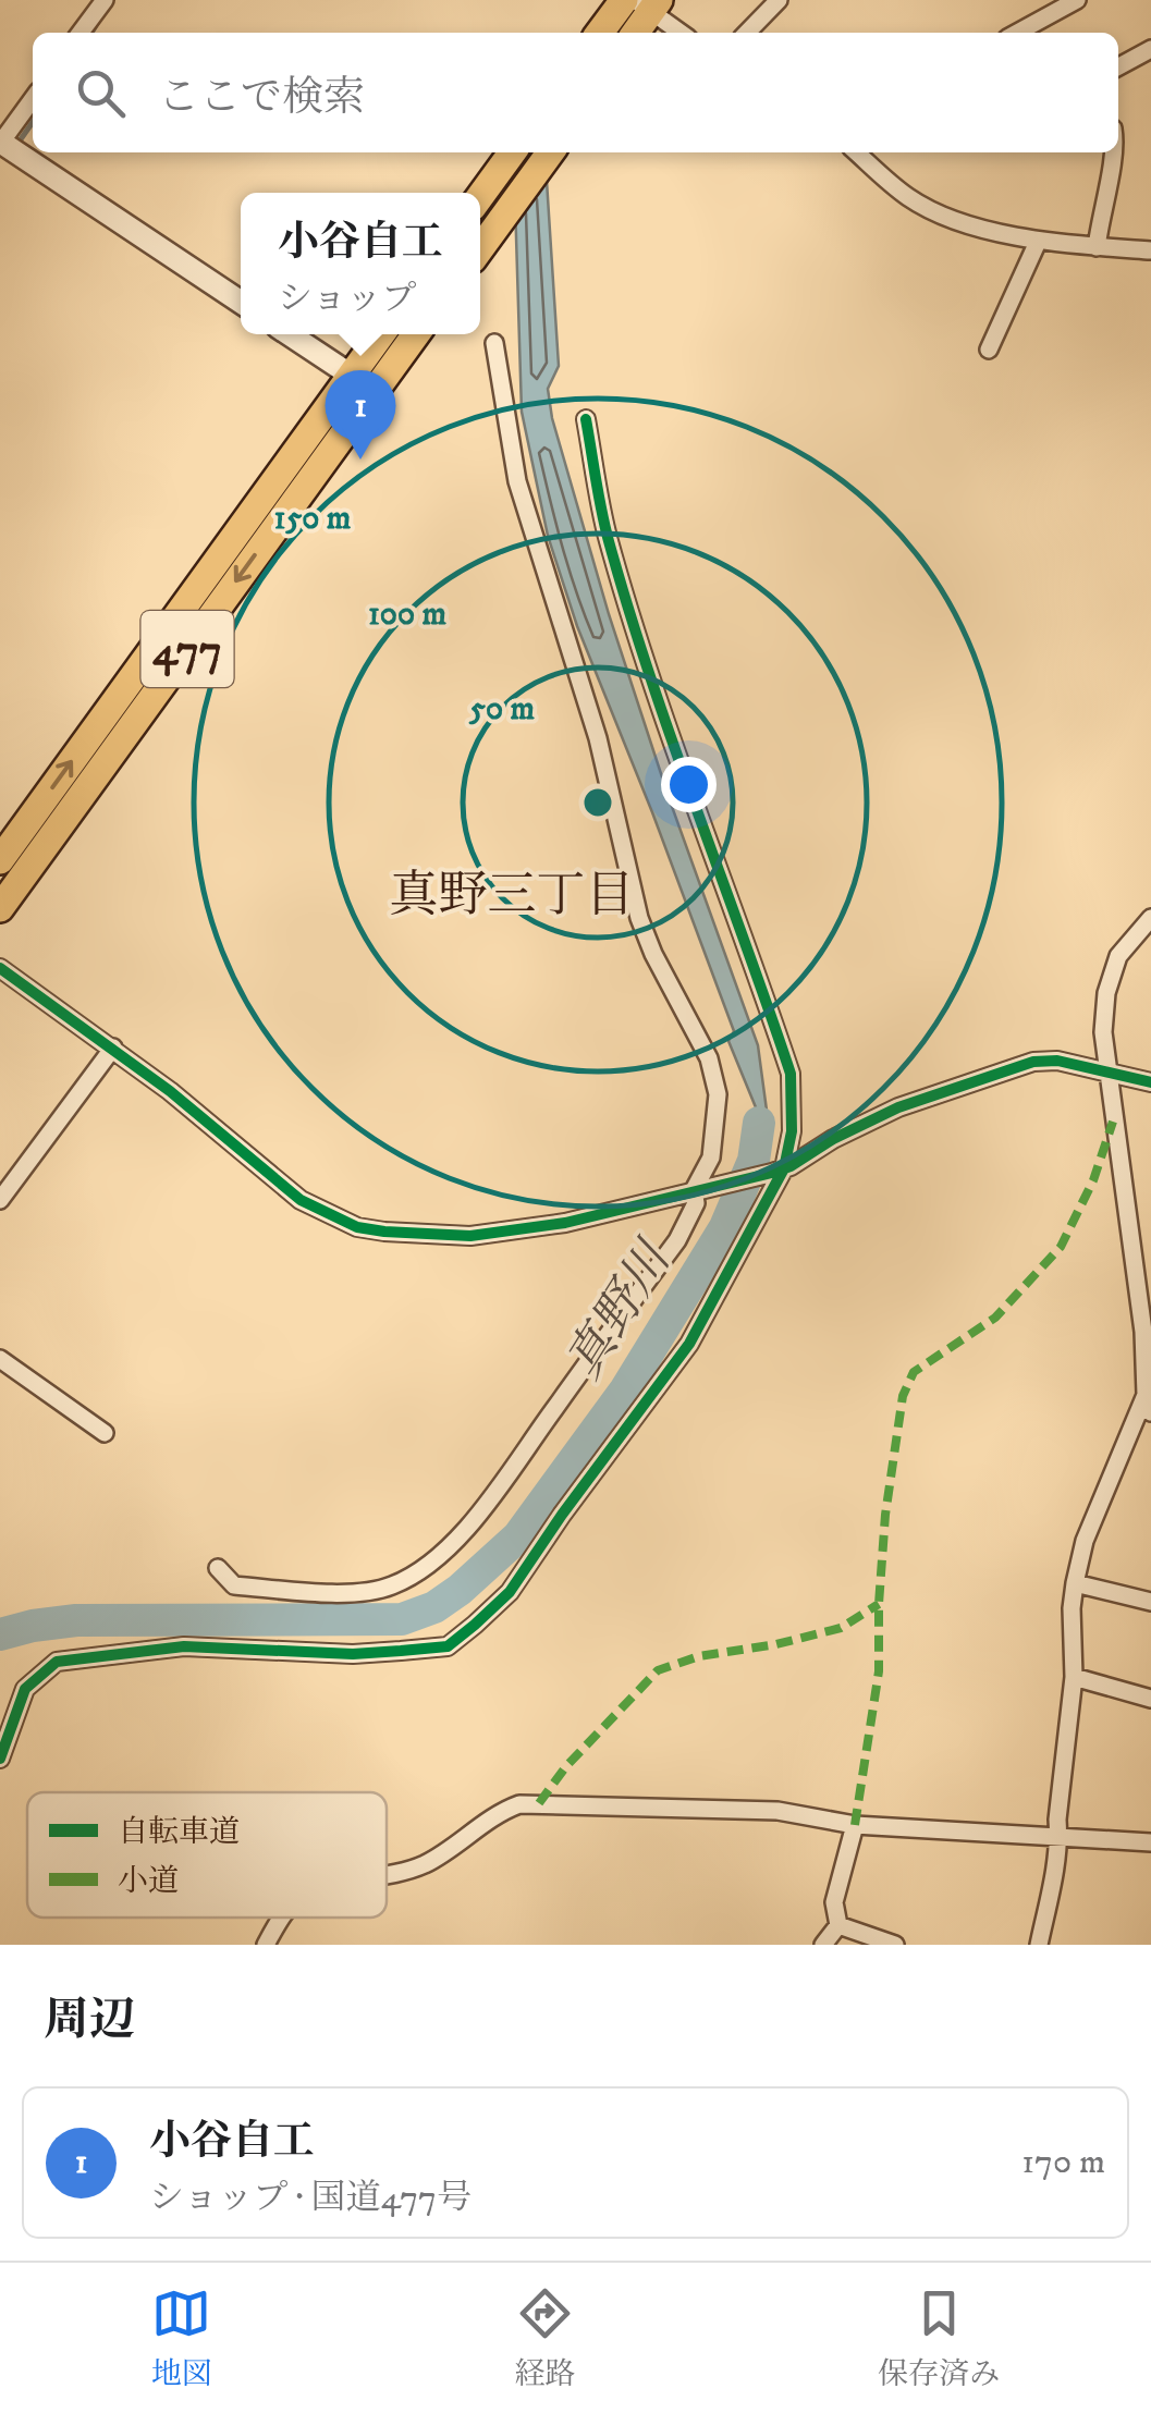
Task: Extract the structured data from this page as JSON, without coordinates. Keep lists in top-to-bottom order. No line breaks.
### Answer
{"streets":{"highway":["477"]},"districts":["真野三丁目"],"water":["真野川"],"legend":["自転車道","小道"],"page":{"search":"ここで検索","popup":["小谷自工","ショップ"],"pins":"1","heading":"周辺","list":[{"mark":"1","name":"小谷自工","note":"ショップ · 国道477号","value":"170 m"}],"nav":["地図","経路","保存済み"]},"rings":["150 m","100 m","50 m"]}
